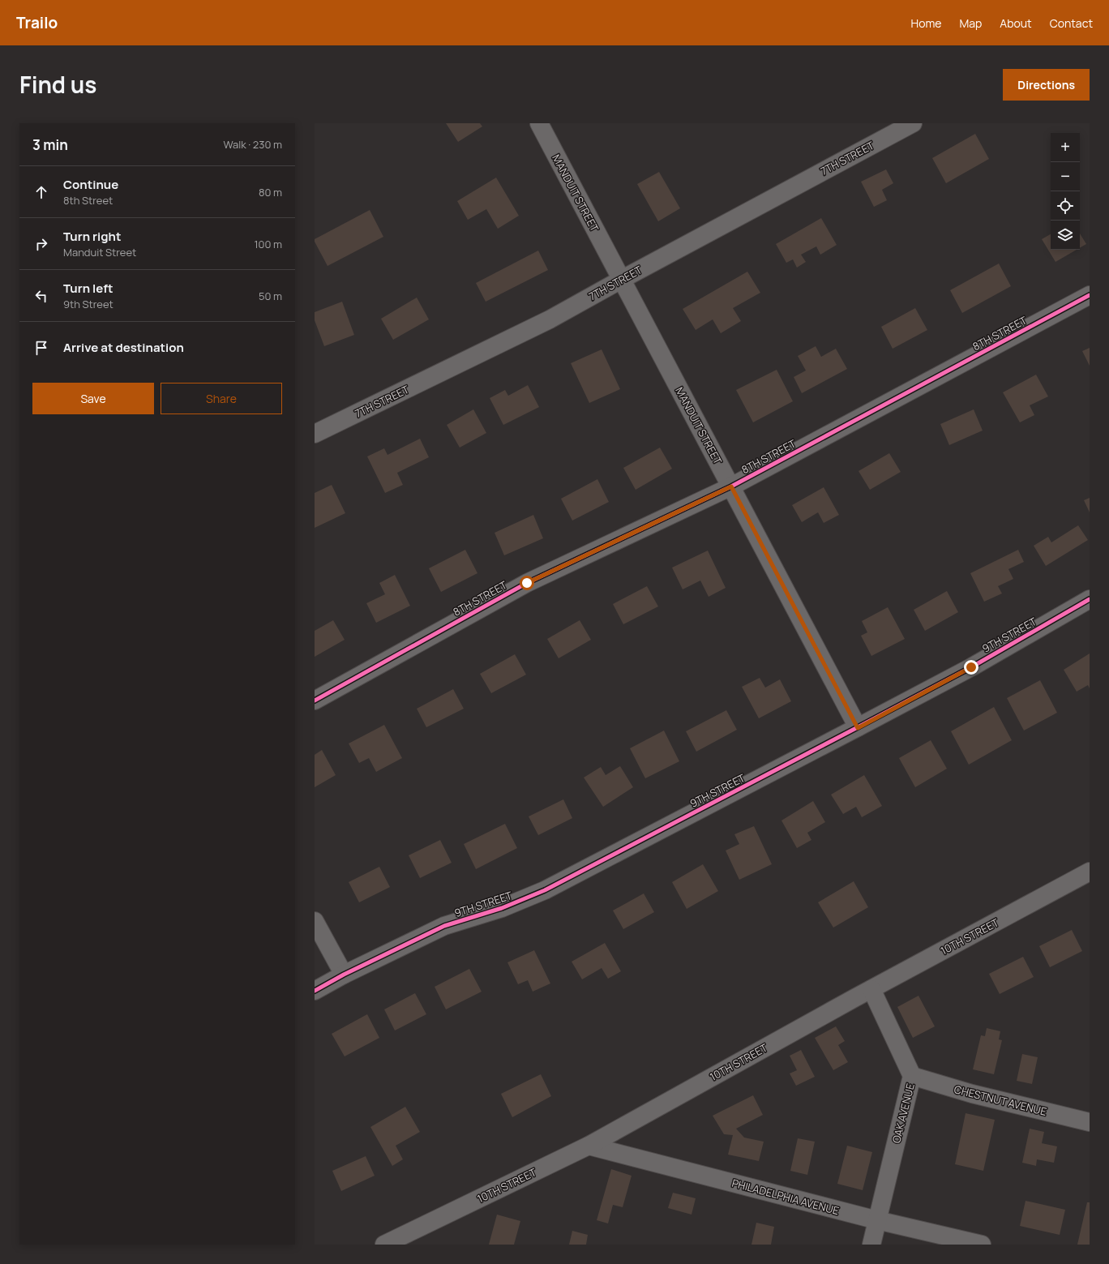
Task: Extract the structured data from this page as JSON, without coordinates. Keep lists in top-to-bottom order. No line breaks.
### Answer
{"streets":{"street":["7TH STREET","MANDUIT STREET","8TH STREET","9TH STREET","10TH STREET","CHESTNUT AVENUE","OAK AVENUE","PHILADELPHIA AVENUE"]},"crossings":[["7TH STREET","MANDUIT STREET"],["MANDUIT STREET","8TH STREET"],["MANDUIT STREET","9TH STREET"],["10TH STREET","OAK AVENUE"],["10TH STREET","PHILADELPHIA AVENUE"],["CHESTNUT AVENUE","OAK AVENUE"],["OAK AVENUE","PHILADELPHIA AVENUE"]],"page":{"header":"Trailo","nav":["Home","Map","About","Contact"],"title":"Find us","buttons":["Directions",["Save","Share"]],"heading":["3 min","Walk · 230 m"],"map_buttons":["+","−"],"list":[["Continue","8th Street","80 m"],["Turn right","Manduit Street","100 m"],["Turn left","9th Street","50 m"],"Arrive at destination"]}}
